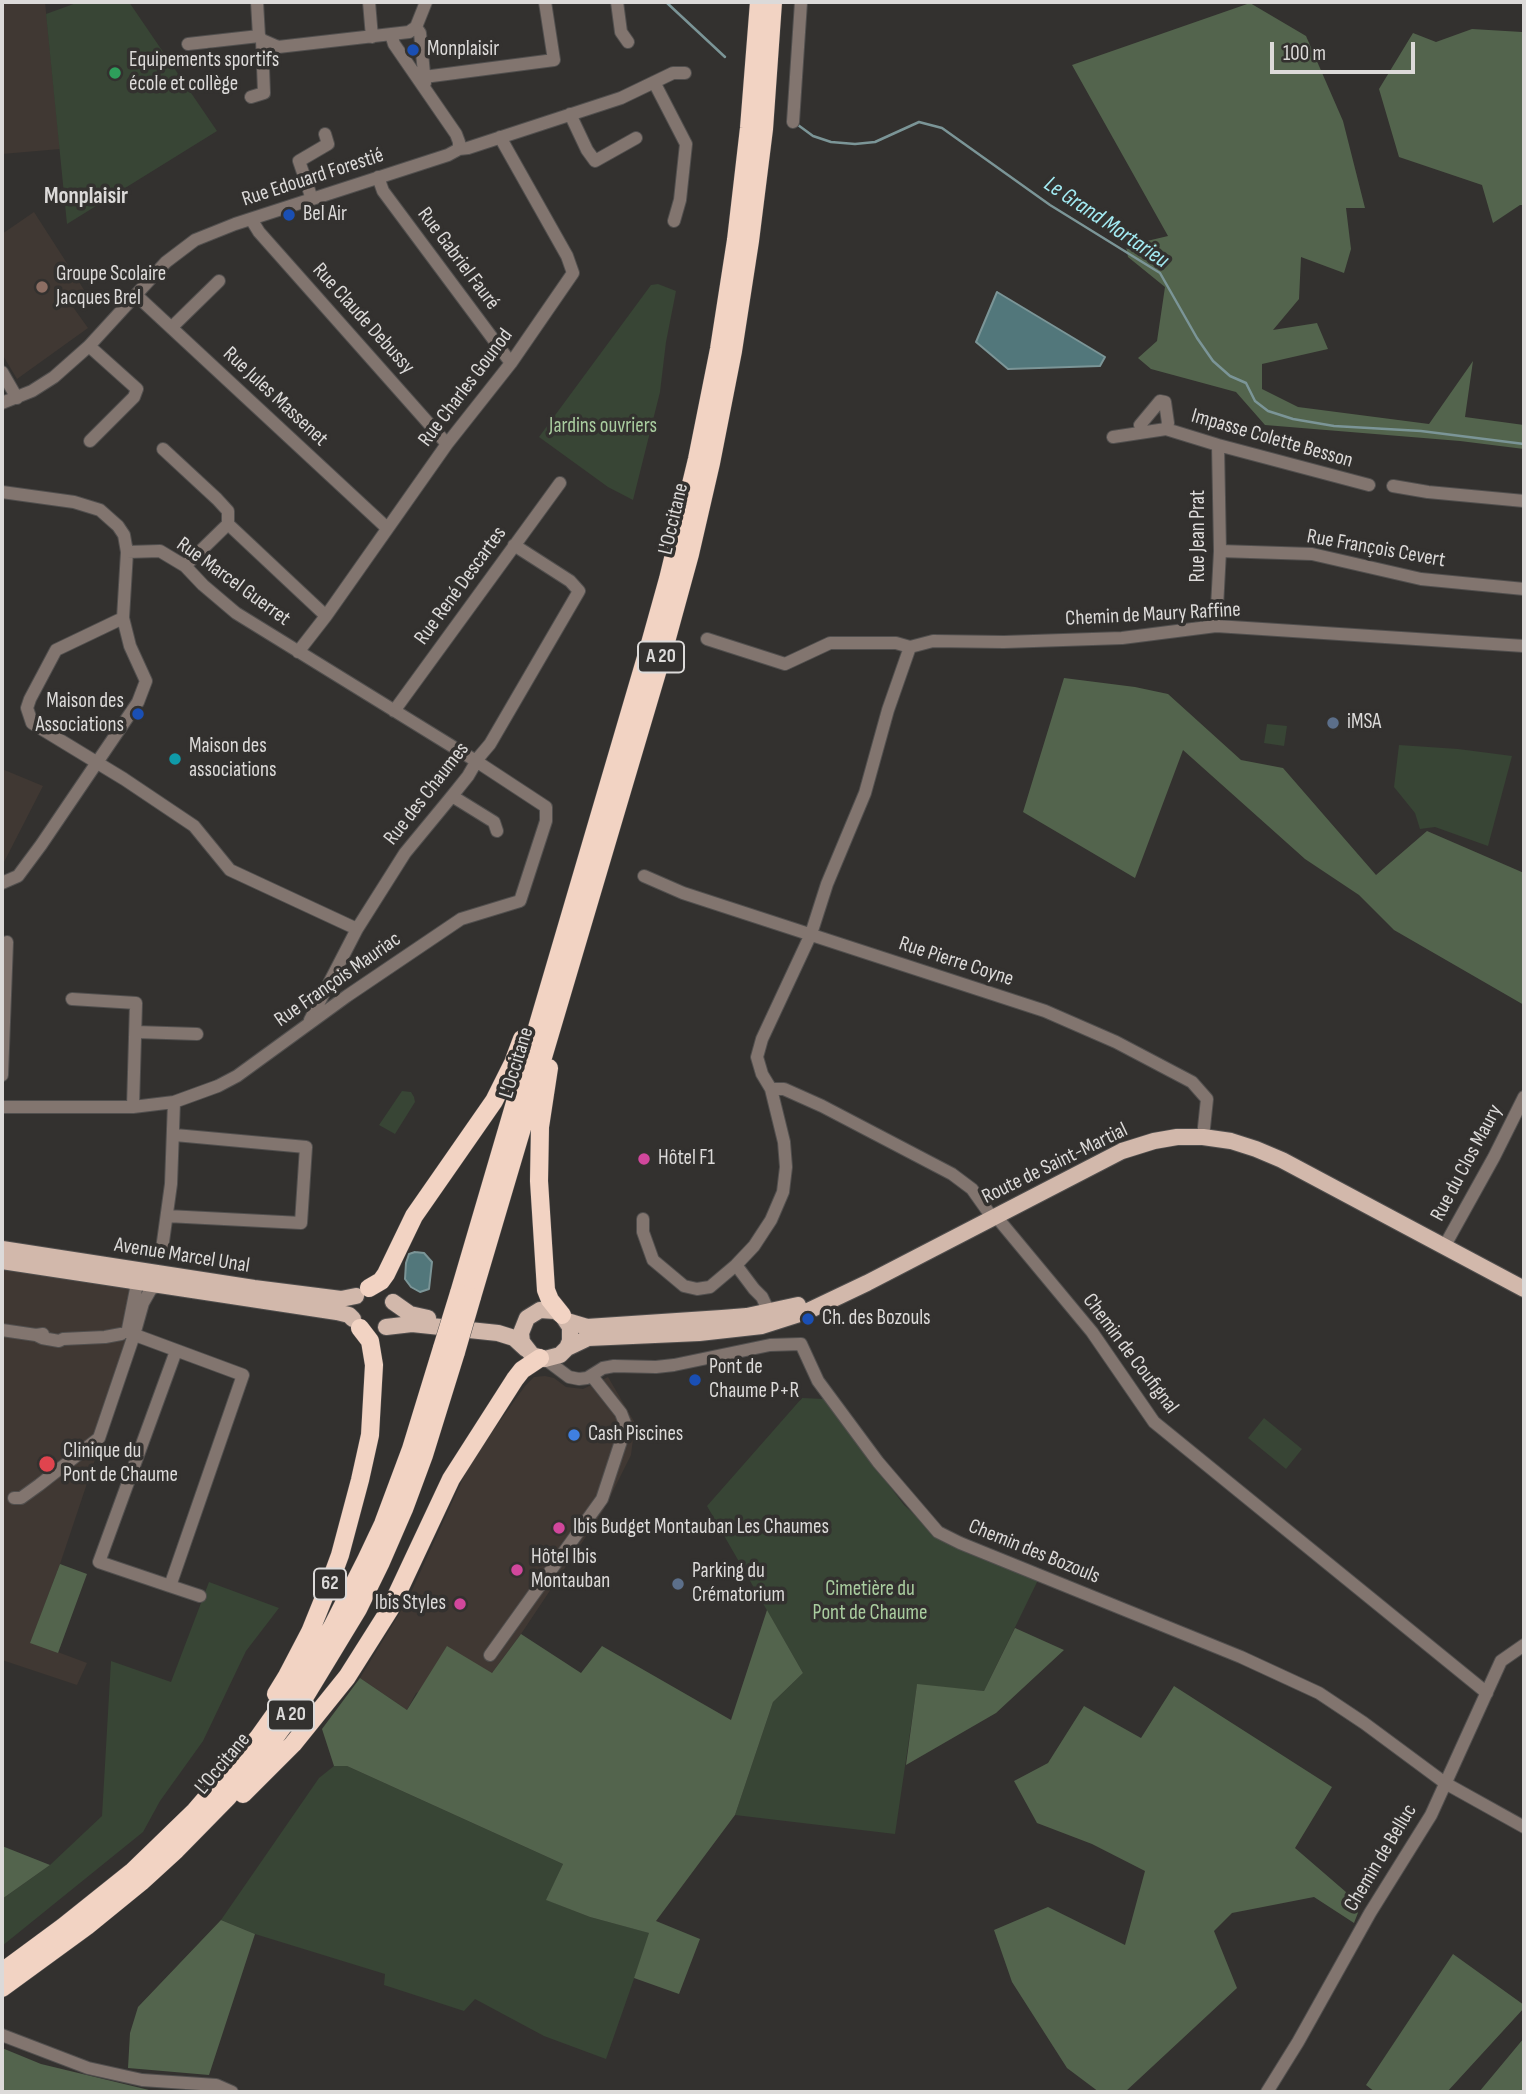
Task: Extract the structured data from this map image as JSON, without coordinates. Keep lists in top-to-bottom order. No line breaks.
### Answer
{"streets":{"highway":["L'Occitane","A 20","62"],"main road":["Route de Saint-Martial","Avenue Marcel Unal"],"street":["Rue Edouard Forestié","Rue Gabriel Fauré","Rue Claude Debussy","Rue Charles Gounod","Rue Jules Massenet","Impasse Colette Besson","Rue Jean Prat","Rue François Cevert","Rue Marcel Guerret","Rue René Descartes","Chemin de Maury Raffine","Rue des Chaumes","Rue Pierre Coyne","Rue François Mauriac","Rue du Clos Maury","Chemin de Coufignal","Chemin des Bozouls","Chemin de Belluc"]},"crossings":[["Rue Edouard Forestié","Rue Gabriel Fauré"],["Rue Edouard Forestié","Rue Claude Debussy"],["Rue Edouard Forestié","Rue Charles Gounod"],["Rue Edouard Forestié","Rue Jules Massenet"],["Rue Gabriel Fauré","Rue Charles Gounod"],["Rue Claude Debussy","Rue Charles Gounod"],["Rue Charles Gounod","Rue Jules Massenet"],["Rue Charles Gounod","Rue Marcel Guerret"],["Impasse Colette Besson","Rue Jean Prat"],["L'Occitane","62"],["Rue Jean Prat","Rue François Cevert"],["Rue Jean Prat","Chemin de Maury Raffine"],["Rue Marcel Guerret","Rue René Descartes"],["Rue Marcel Guerret","Rue des Chaumes"],["Rue Marcel Guerret","Rue François Mauriac"],["Rue René Descartes","Rue des Chaumes"],["Rue des Chaumes","Rue François Mauriac"],["Rue Pierre Coyne","Route de Saint-Martial"],["Rue du Clos Maury","Route de Saint-Martial"],["Route de Saint-Martial","Chemin de Coufignal"],["Avenue Marcel Unal","62"],["Chemin de Coufignal","Chemin de Belluc"],["Chemin des Bozouls","Chemin de Belluc"]],"districts":["Monplaisir"],"water":["Le Grand Mortarieu"],"parks":["Jardins ouvriers","Cimetière du Pont de Chaume"],"places":["Monplaisir","Equipements sportifs école et collège","Bel Air","Groupe Scolaire Jacques Brel","Maison des Associations","iMSA","Maison des associations","Hôtel F1","Ch. des Bozouls","Pont de Chaume P+R","Cash Piscines","Clinique du Pont de Chaume","Ibis Budget Montauban Les Chaumes","Hôtel Ibis Montauban","Parking du Crématorium","Ibis Styles"],"scale_bar":"100 m"}
